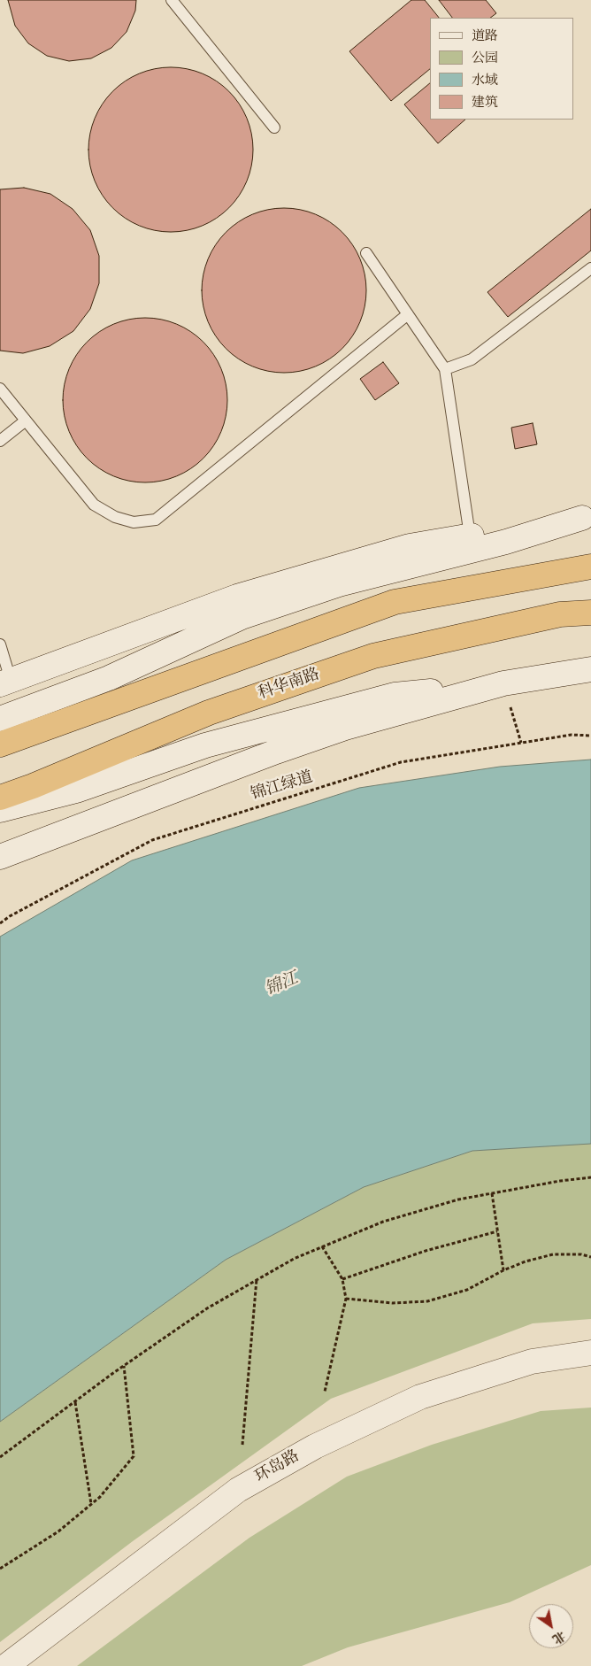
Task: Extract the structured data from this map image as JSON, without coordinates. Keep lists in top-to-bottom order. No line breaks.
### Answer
{"streets":{"highway":["科华南路"],"main road":["环岛路"],"path":["锦江绿道"]},"water":["锦江"],"legend":["道路","公园","水域","建筑"],"north":"bottom right"}
